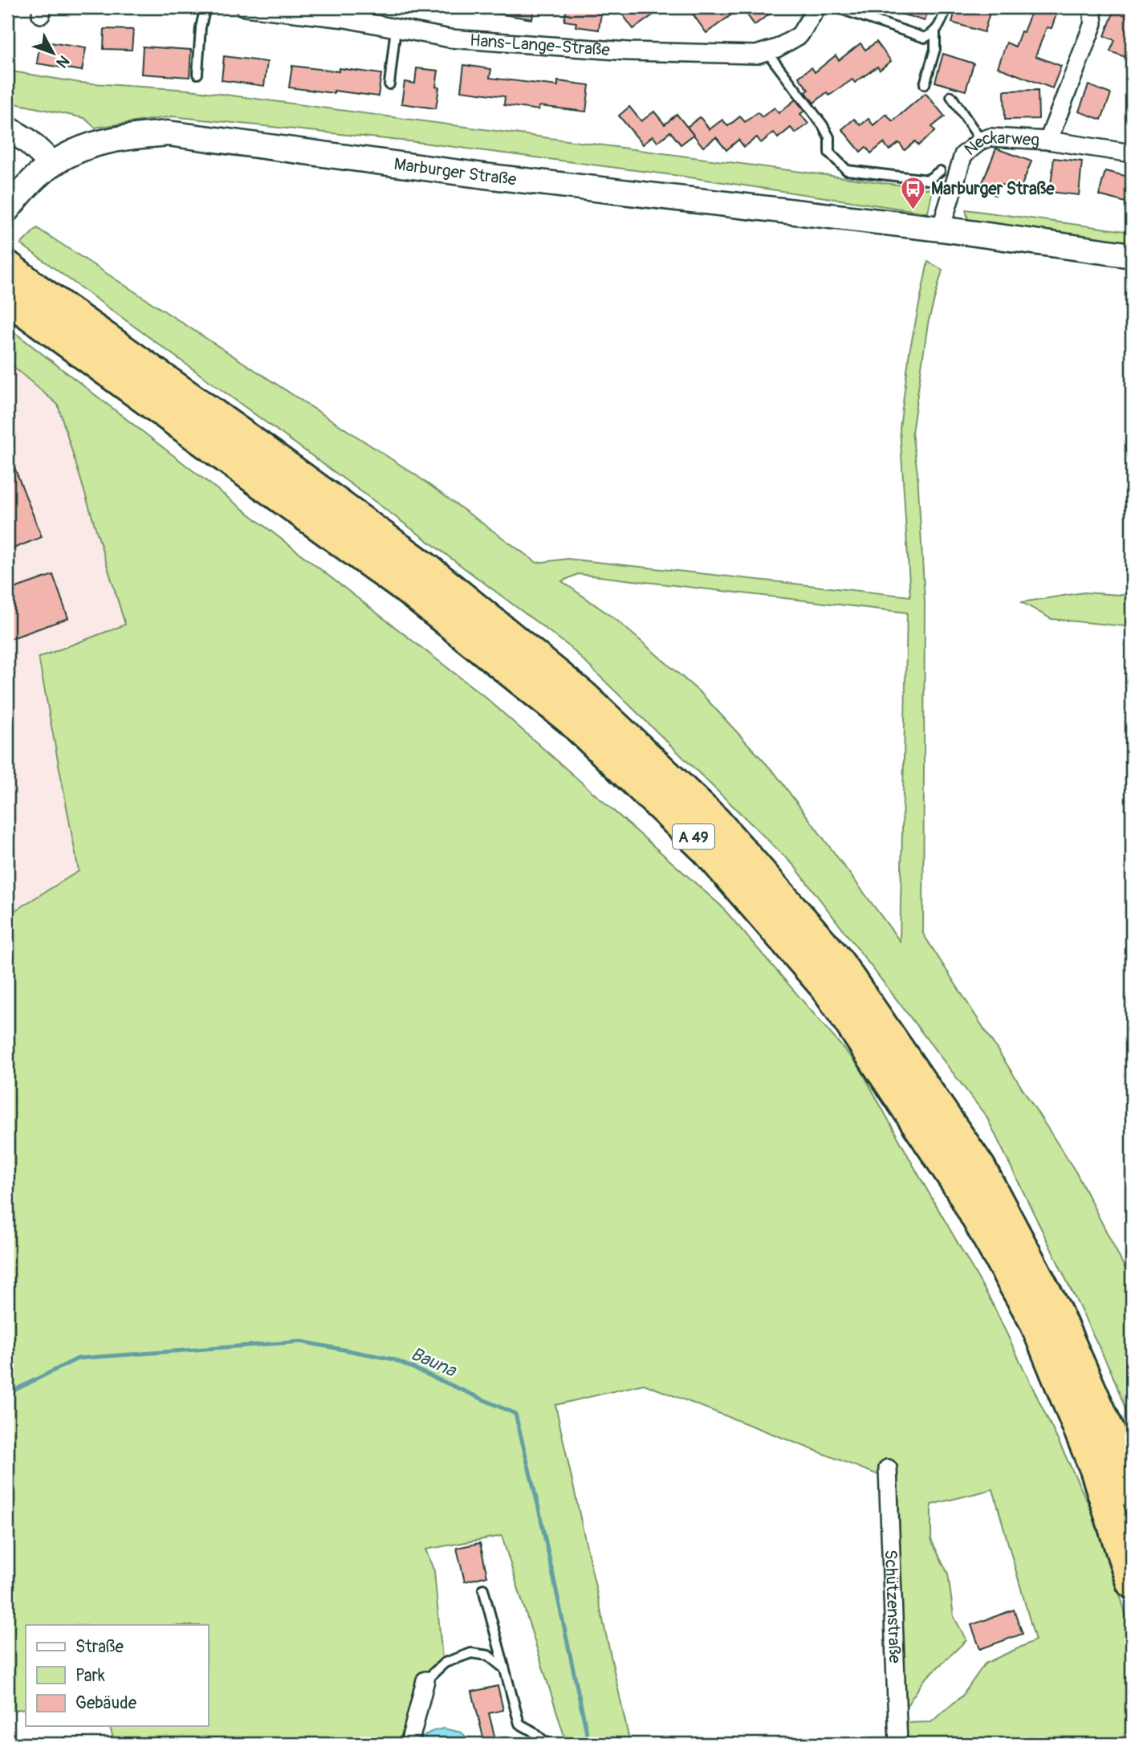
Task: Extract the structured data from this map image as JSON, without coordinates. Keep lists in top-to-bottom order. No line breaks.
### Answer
{"streets":{"highway":["A 49"],"street":["Hans-Lange-Straße","Neckarweg","Marburger Straße","Schützenstraße"]},"crossings":[["Neckarweg","Marburger Straße"]],"water":["Bauna"],"places":{"bus stop":["Marburger Straße"]},"legend":["Straße","Park","Gebäude"],"north":"bottom right"}
